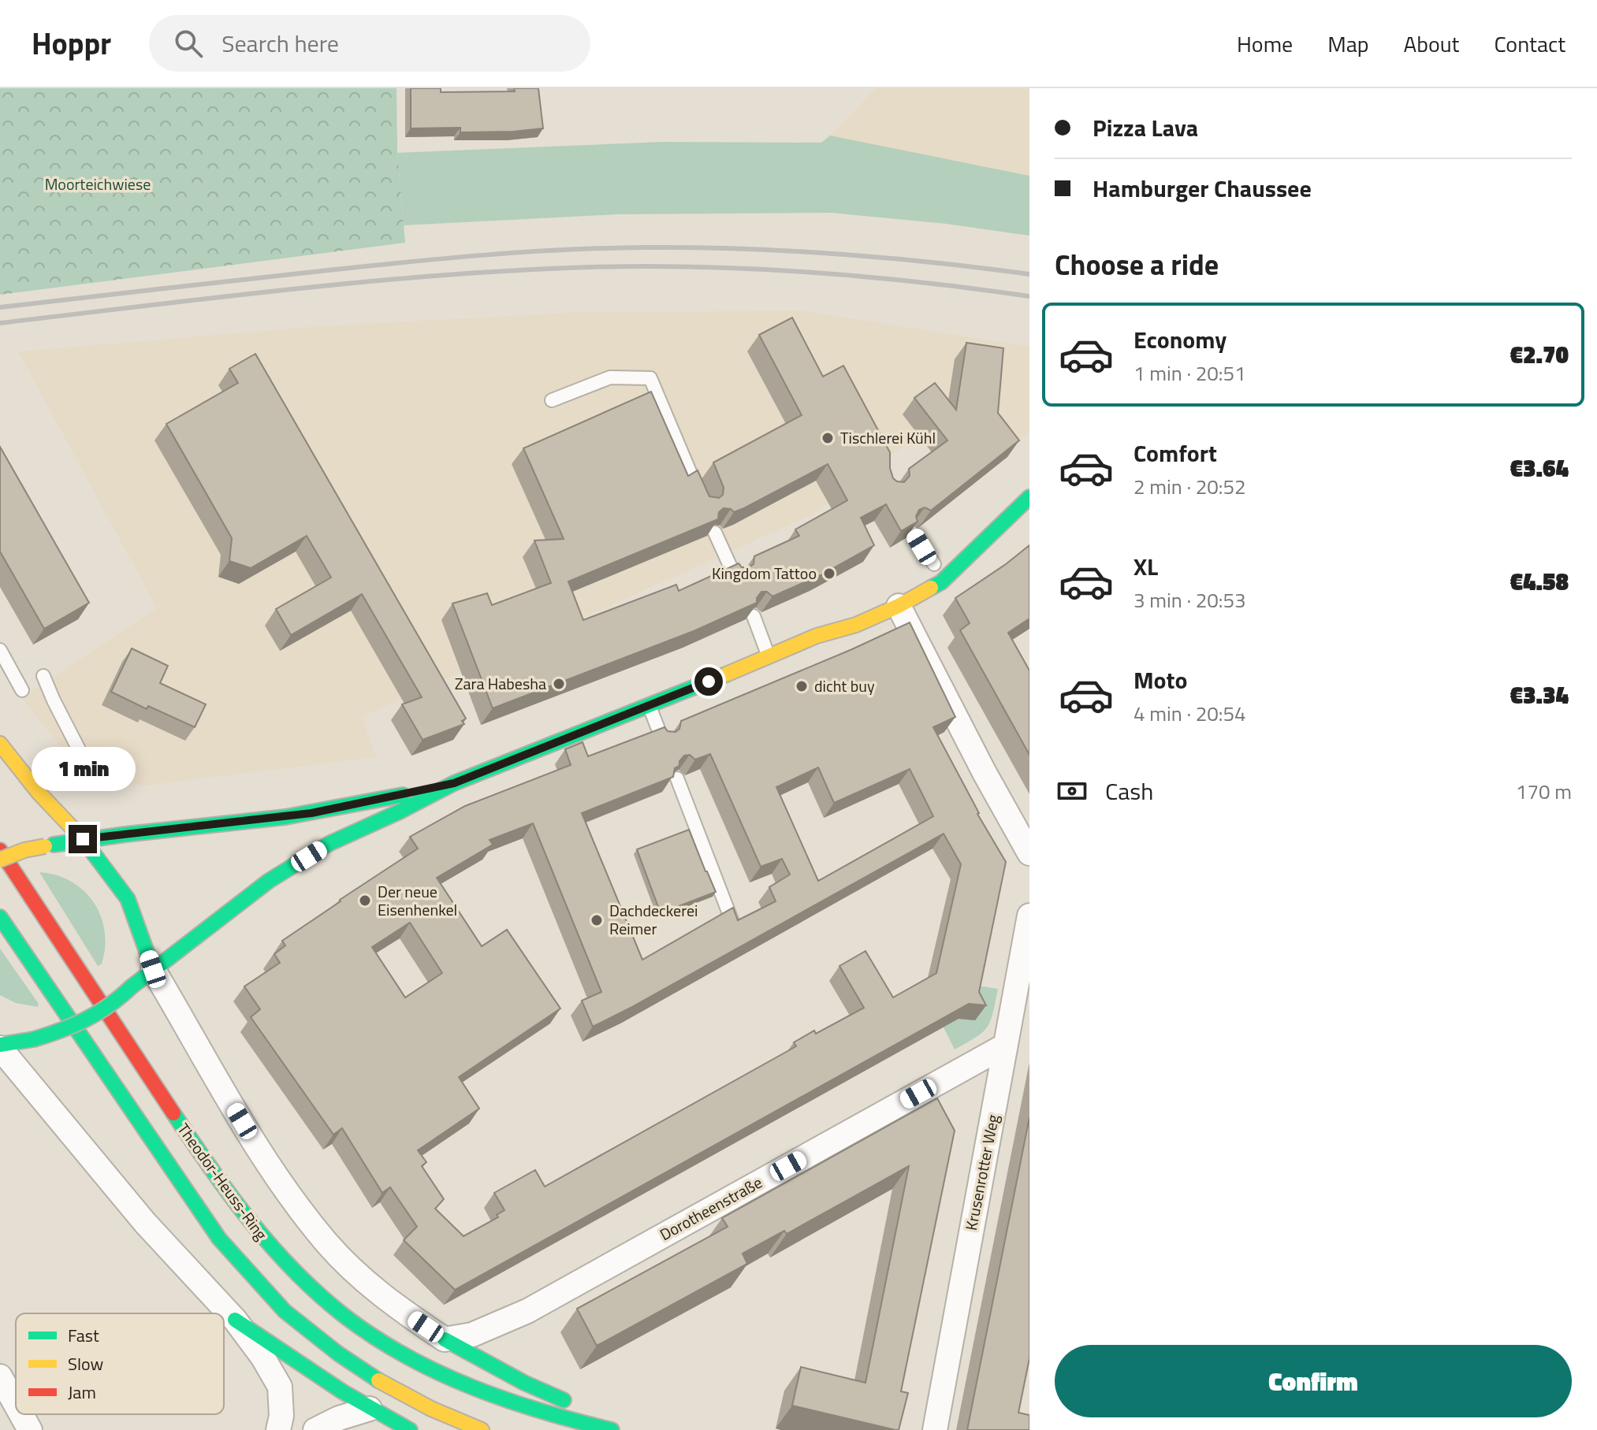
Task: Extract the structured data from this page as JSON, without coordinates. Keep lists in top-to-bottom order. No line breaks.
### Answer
{"streets":{"main road":["Theodor-Heuss-Ring"],"street":["Krusenrotter Weg","Dorotheenstraße"]},"crossings":[["Krusenrotter Weg","Dorotheenstraße"]],"parks":["Moorteichwiese"],"places":["Tischlerei Kühl","Kingdom Tattoo","Zara Habesha","dicht buy","Der neue Eisenhenkel","Dachdeckerei Reimer"],"legend":["Fast","Slow","Jam"],"page":{"header":"Hoppr","search":"Search here","nav":["Home","Map","About","Contact"],"banner":["Pizza Lava","Hamburger Chaussee"],"heading":"Choose a ride","list":[{"name":"Economy","note":"1 min · 20:51","value":"€2.70"},{"name":"Comfort","note":"2 min · 20:52","value":"€3.64"},{"name":"XL","note":"3 min · 20:53","value":"€4.58"},{"name":"Moto","note":"4 min · 20:54","value":"€3.34"}],"bubble":"1 min","pay":["Cash","170 m"],"buttons":"Confirm"}}
